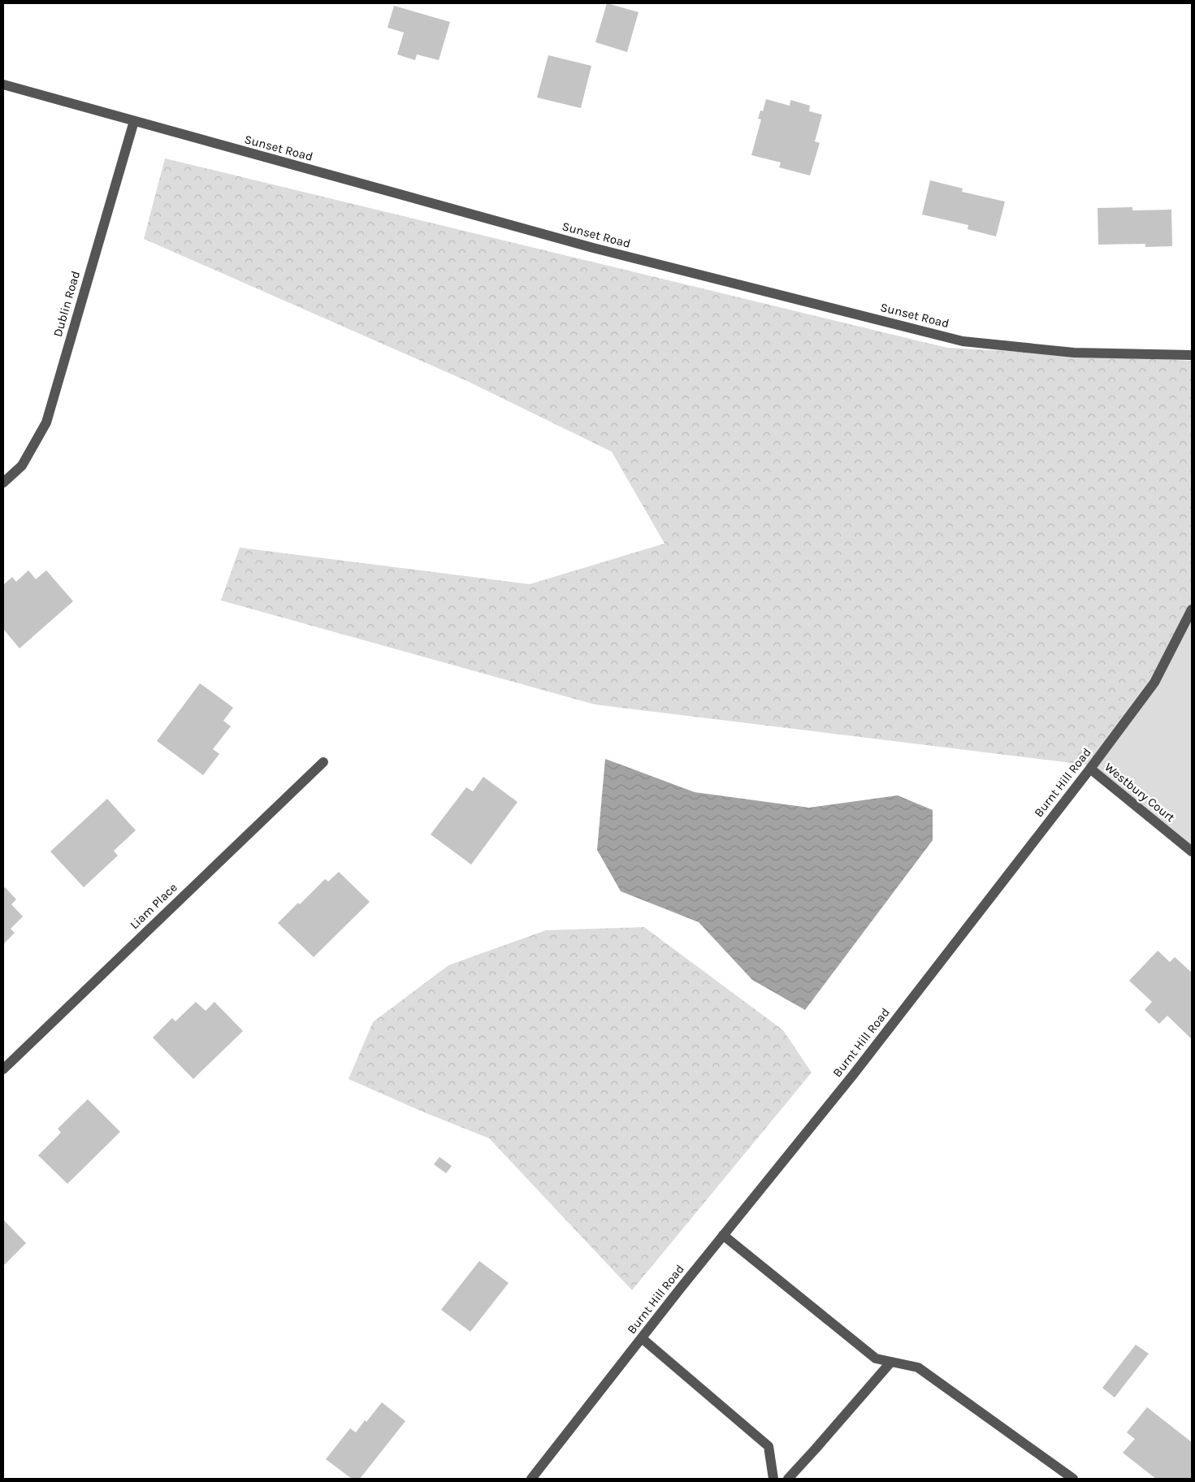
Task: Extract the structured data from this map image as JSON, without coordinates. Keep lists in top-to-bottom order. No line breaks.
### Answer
{"streets":{"street":["Sunset Road","Dublin Road","Burnt Hill Road","Westbury Court","Liam Place"]},"crossings":[["Sunset Road","Dublin Road"],["Burnt Hill Road","Westbury Court"]]}
